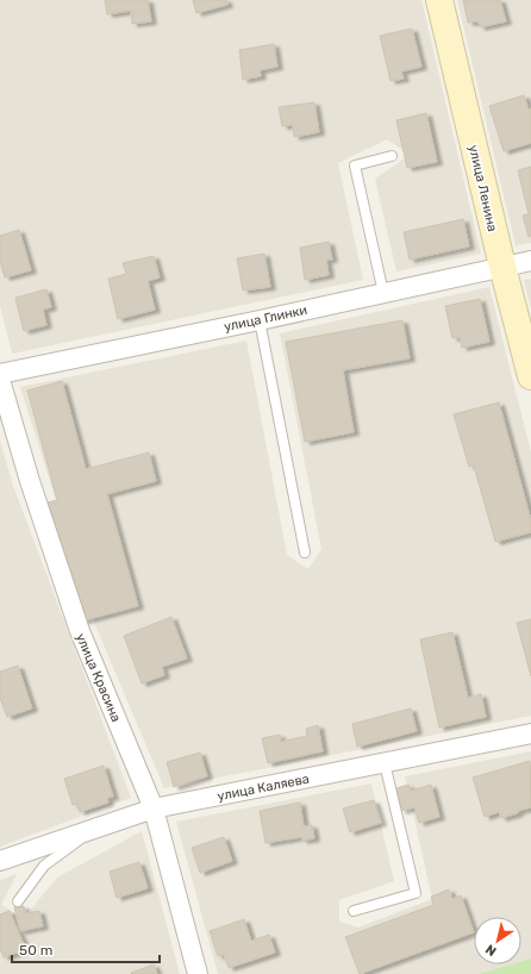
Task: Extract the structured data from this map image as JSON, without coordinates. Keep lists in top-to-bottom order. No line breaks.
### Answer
{"streets":{"main road":["улица Ленина"],"street":["улица Глинки","улица Красина","улица Каляева"]},"crossings":[["улица Ленина","улица Глинки"],["улица Красина","улица Каляева"]],"scale_bar":"50 m","north":"bottom left"}
